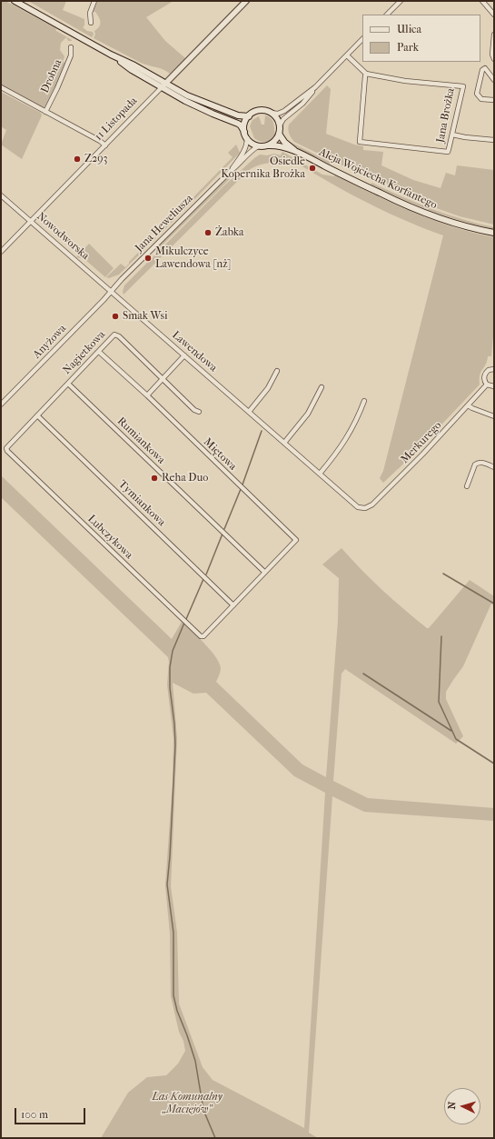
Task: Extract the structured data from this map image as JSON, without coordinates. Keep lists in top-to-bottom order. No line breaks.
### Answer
{"streets":{"main road":["Aleja Wojciecha Korfantego"],"street":["Drobna","Jana Brożka","11 Listopada","Jana Heweliusza","Nowodworska","Anyżowa","Lawendowa","Nagietkowa","Rumiankowa","Merkurego","Miętowa","Tymiankowa","Lubczykowa"]},"crossings":[["11 Listopada","Nowodworska"],["Aleja Wojciecha Korfantego","Jana Heweliusza"],["Jana Heweliusza","Nowodworska"],["Jana Heweliusza","Anyżowa"],["Jana Heweliusza","Lawendowa"],["Nowodworska","Anyżowa"],["Nowodworska","Lawendowa"],["Anyżowa","Lawendowa"],["Lawendowa","Merkurego"],["Nagietkowa","Rumiankowa"],["Nagietkowa","Miętowa"],["Nagietkowa","Lubczykowa"],["Rumiankowa","Miętowa"],["Rumiankowa","Lubczykowa"],["Miętowa","Lubczykowa"],["Tymiankowa","Lubczykowa"]],"parks":["Las Komunalny „Maciejów”"],"places":["Z293","Osiedle Kopernika Brożka","Żabka","Mikulczyce Lawendowa [nż]","Smak Wsi","Reha Duo"],"legend":["Ulica","Park"],"scale_bar":"100 m","north":"left"}
